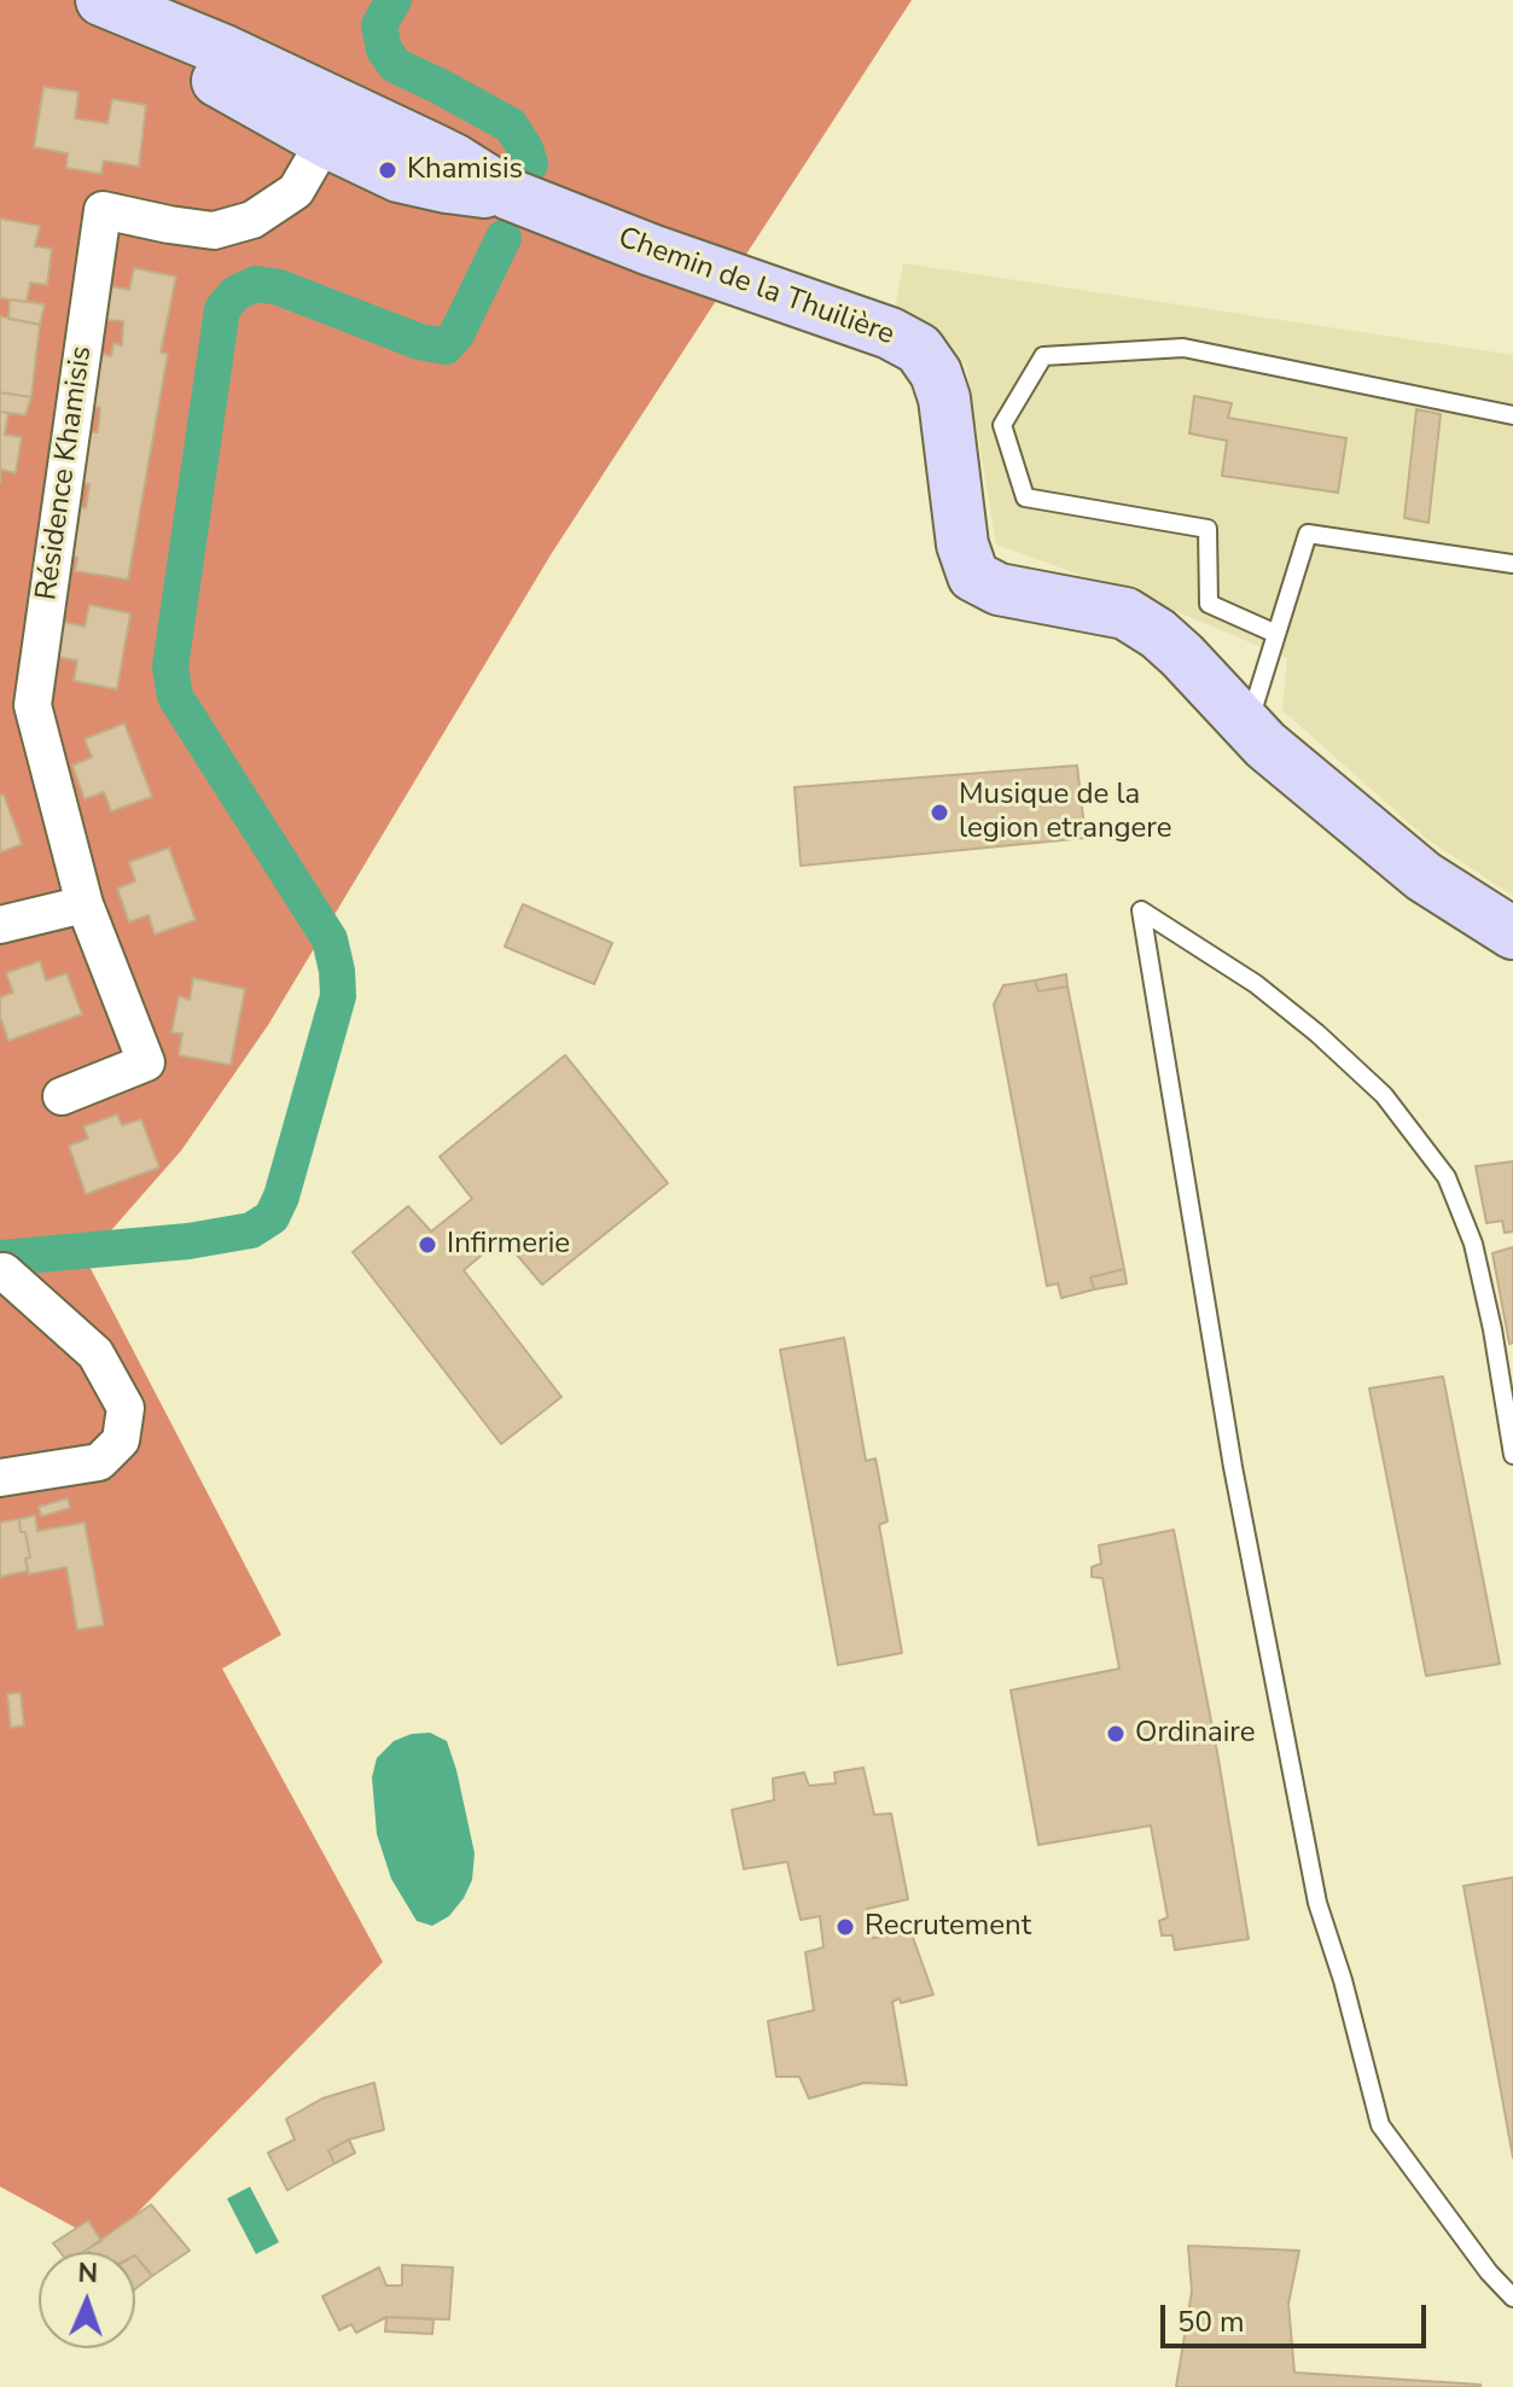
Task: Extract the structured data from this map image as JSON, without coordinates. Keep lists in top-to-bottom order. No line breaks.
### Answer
{"streets":{"street":["Chemin de la Thuilière","Résidence Khamisis"]},"crossings":[["Chemin de la Thuilière","Résidence Khamisis"]],"places":["Khamisis","Musique de la legion etrangere","Infirmerie","Ordinaire","Recrutement"],"scale_bar":"50 m","north":"top"}
